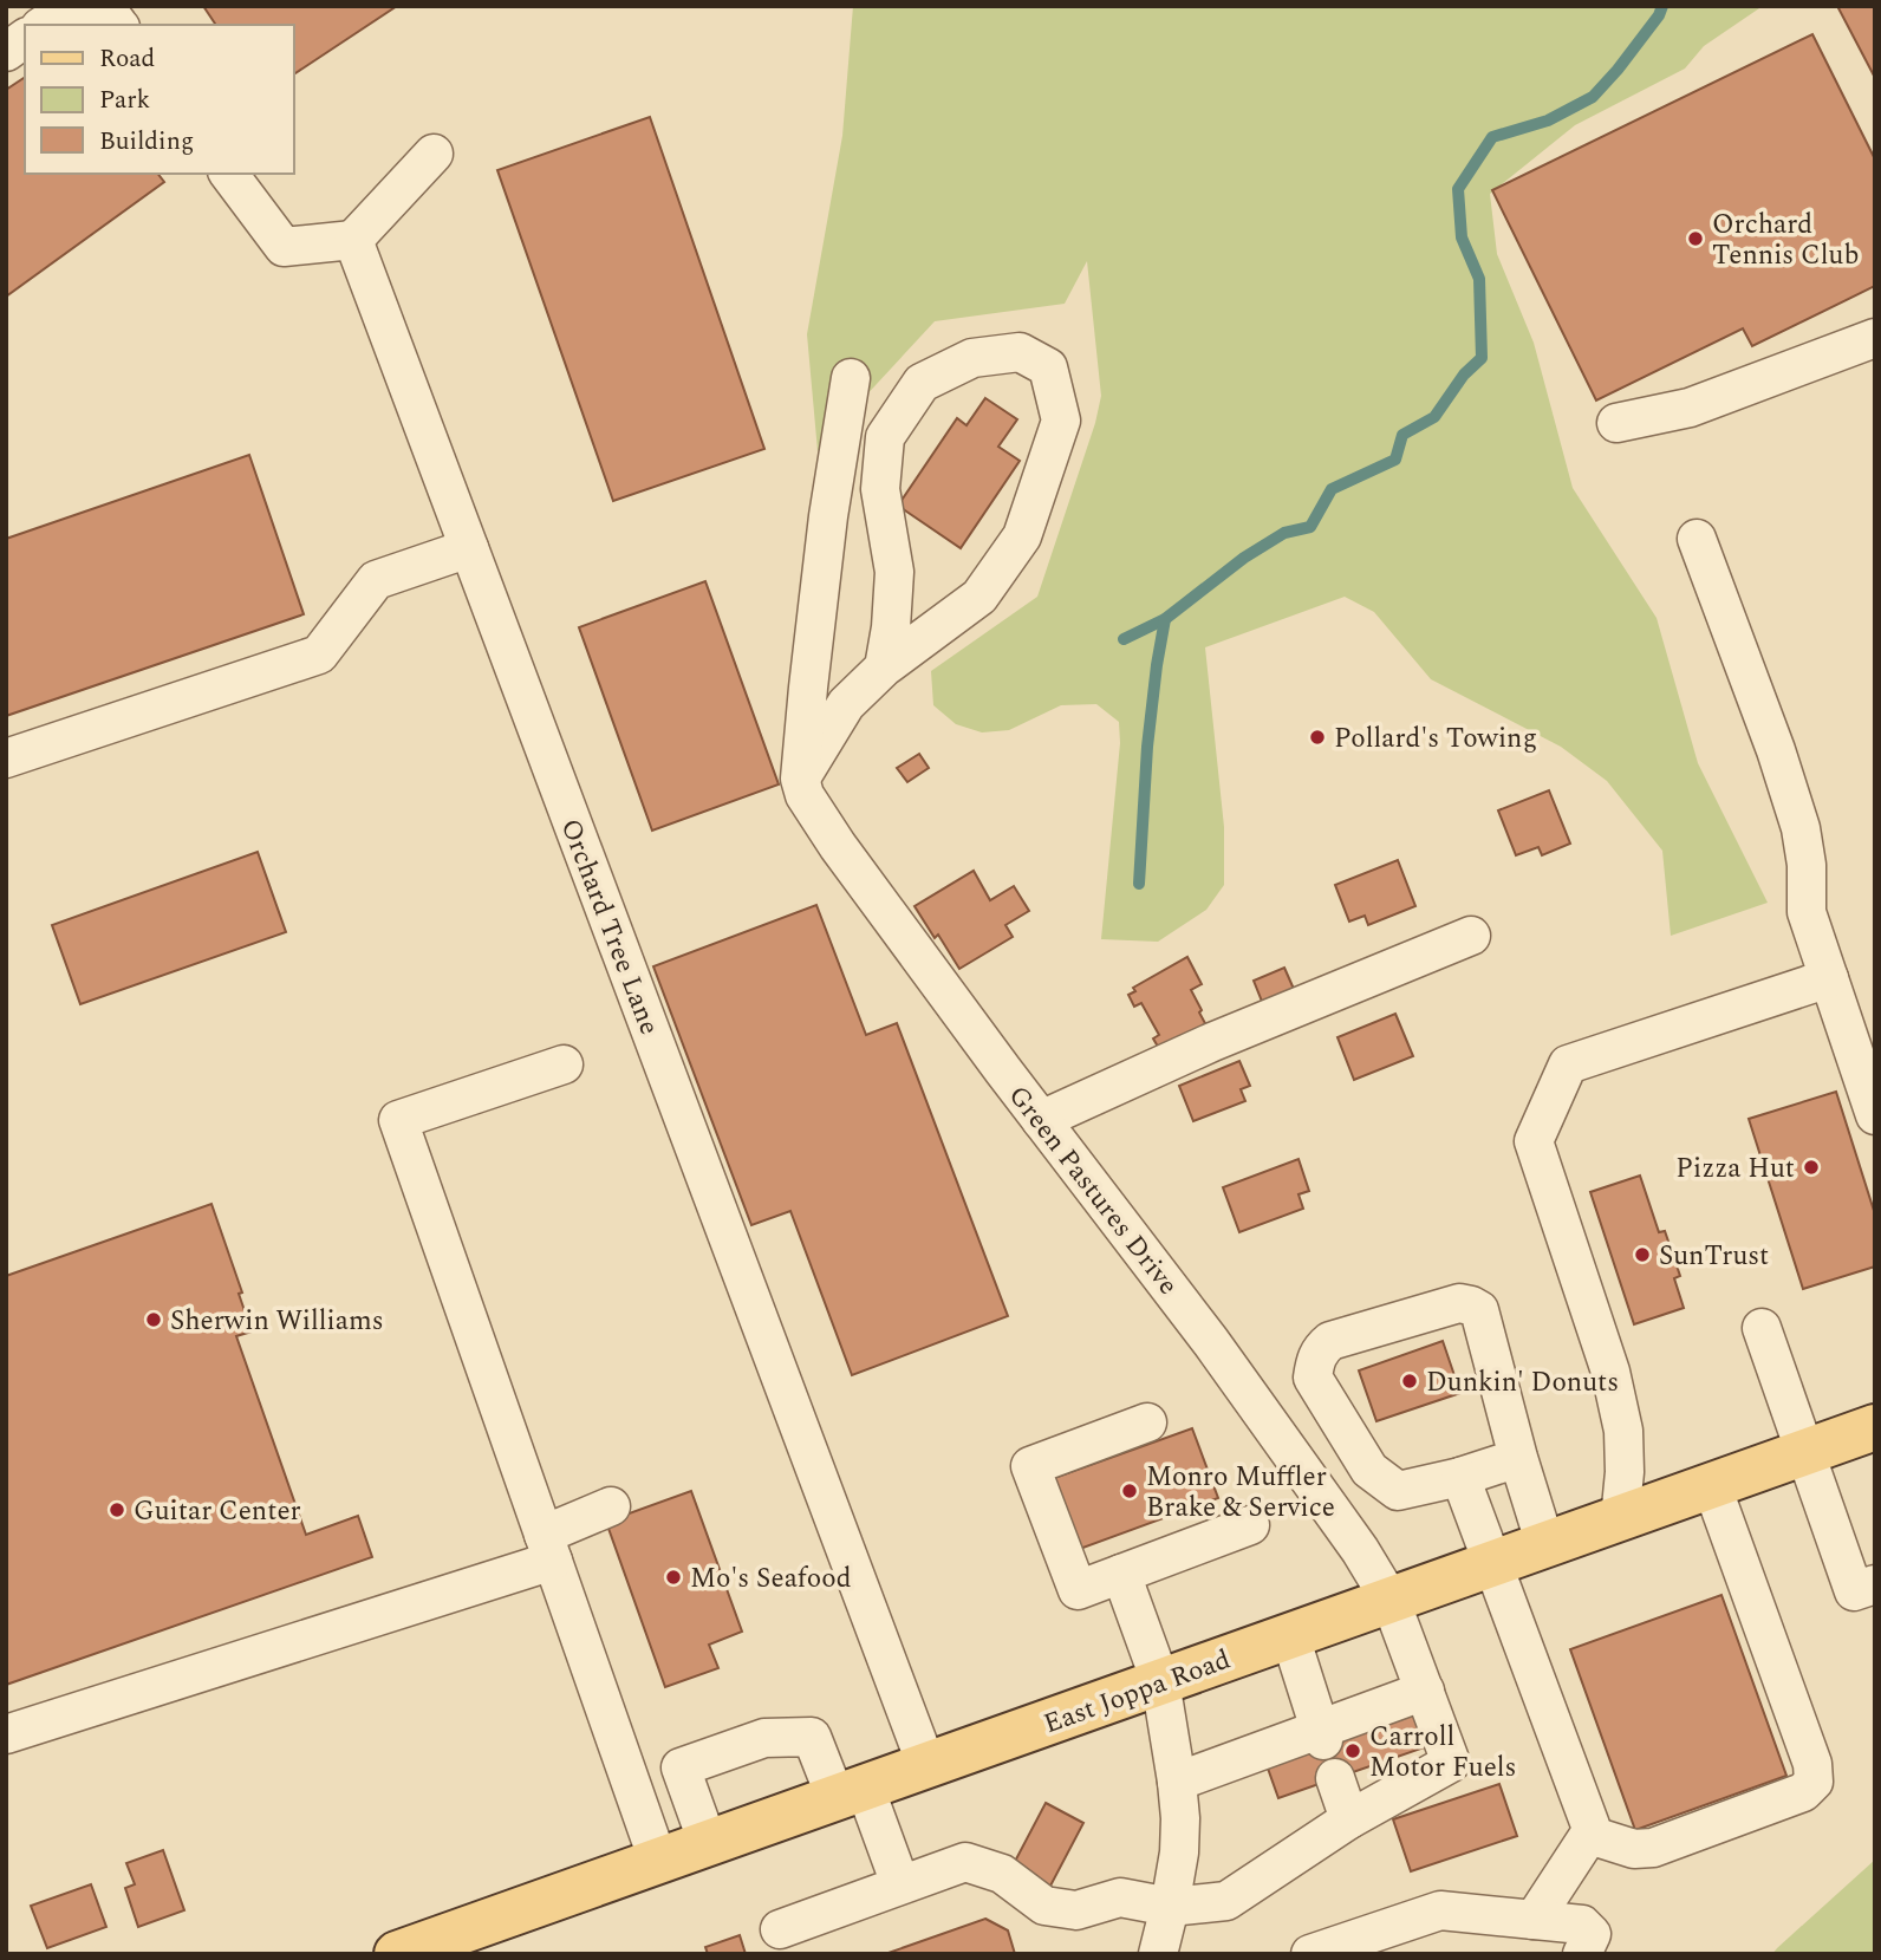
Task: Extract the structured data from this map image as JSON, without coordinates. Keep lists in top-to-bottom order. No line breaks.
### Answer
{"streets":{"main road":["East Joppa Road"],"street":["Orchard Tree Lane","Green Pastures Drive"]},"crossings":[["Orchard Tree Lane","East Joppa Road"],["Green Pastures Drive","East Joppa Road"]],"places":["Orchard Tennis Club","Pollard's Towing","Pizza Hut","SunTrust","Sherwin Williams","Dunkin' Donuts","Monro Muffler Brake & Service","Guitar Center","Mo's Seafood","Carroll Motor Fuels"],"legend":["Road","Park","Building"]}
